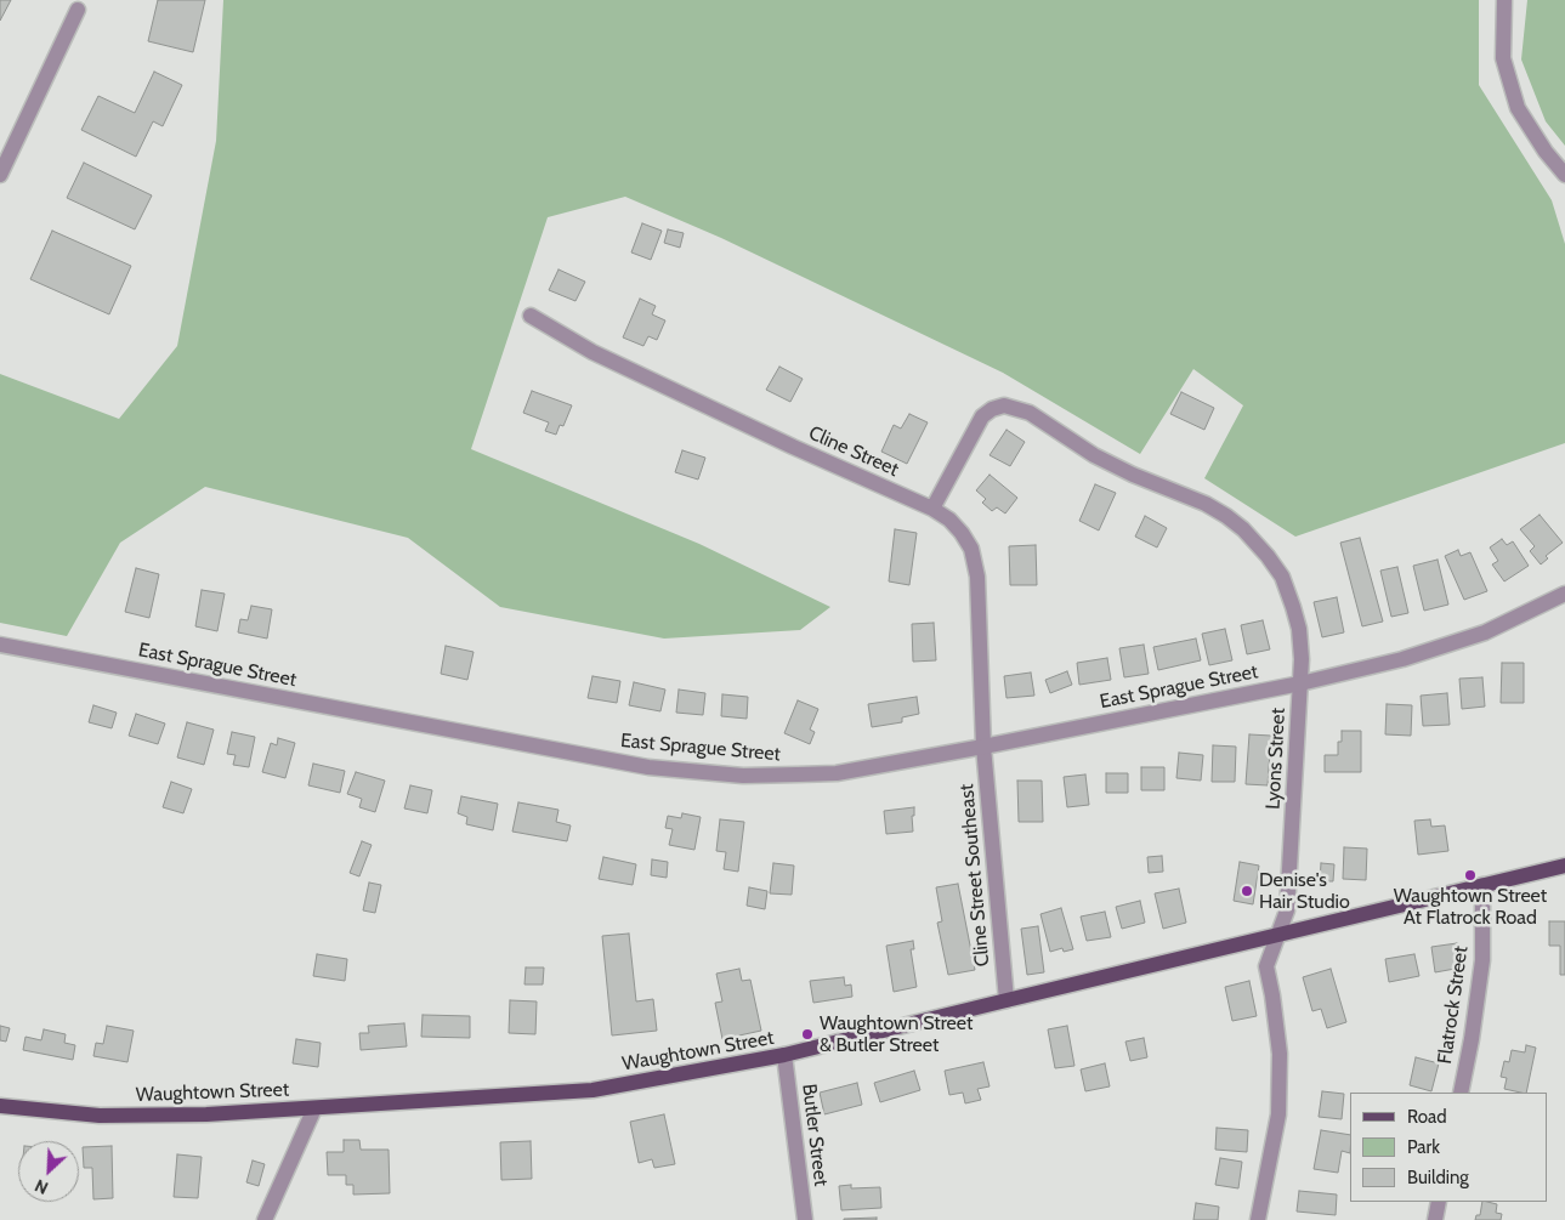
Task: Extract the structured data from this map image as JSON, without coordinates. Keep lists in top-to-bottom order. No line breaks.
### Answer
{"streets":{"main road":["Waughtown Street"],"street":["Cline Street","East Sprague Street","Lyons Street","Cline Street Southeast","Flatrock Street","Butler Street"]},"crossings":[["Cline Street","East Sprague Street"],["Cline Street","Lyons Street"],["Cline Street","Cline Street Southeast"],["East Sprague Street","Lyons Street"],["East Sprague Street","Cline Street Southeast"],["Lyons Street","Waughtown Street"],["Cline Street Southeast","Waughtown Street"],["Flatrock Street","Waughtown Street"],["Waughtown Street","Butler Street"]],"places":["Waughtown Street At Flatrock Road","Denise's Hair Studio","Waughtown Street & Butler Street"],"legend":["Road","Park","Building"],"north":"bottom left"}
